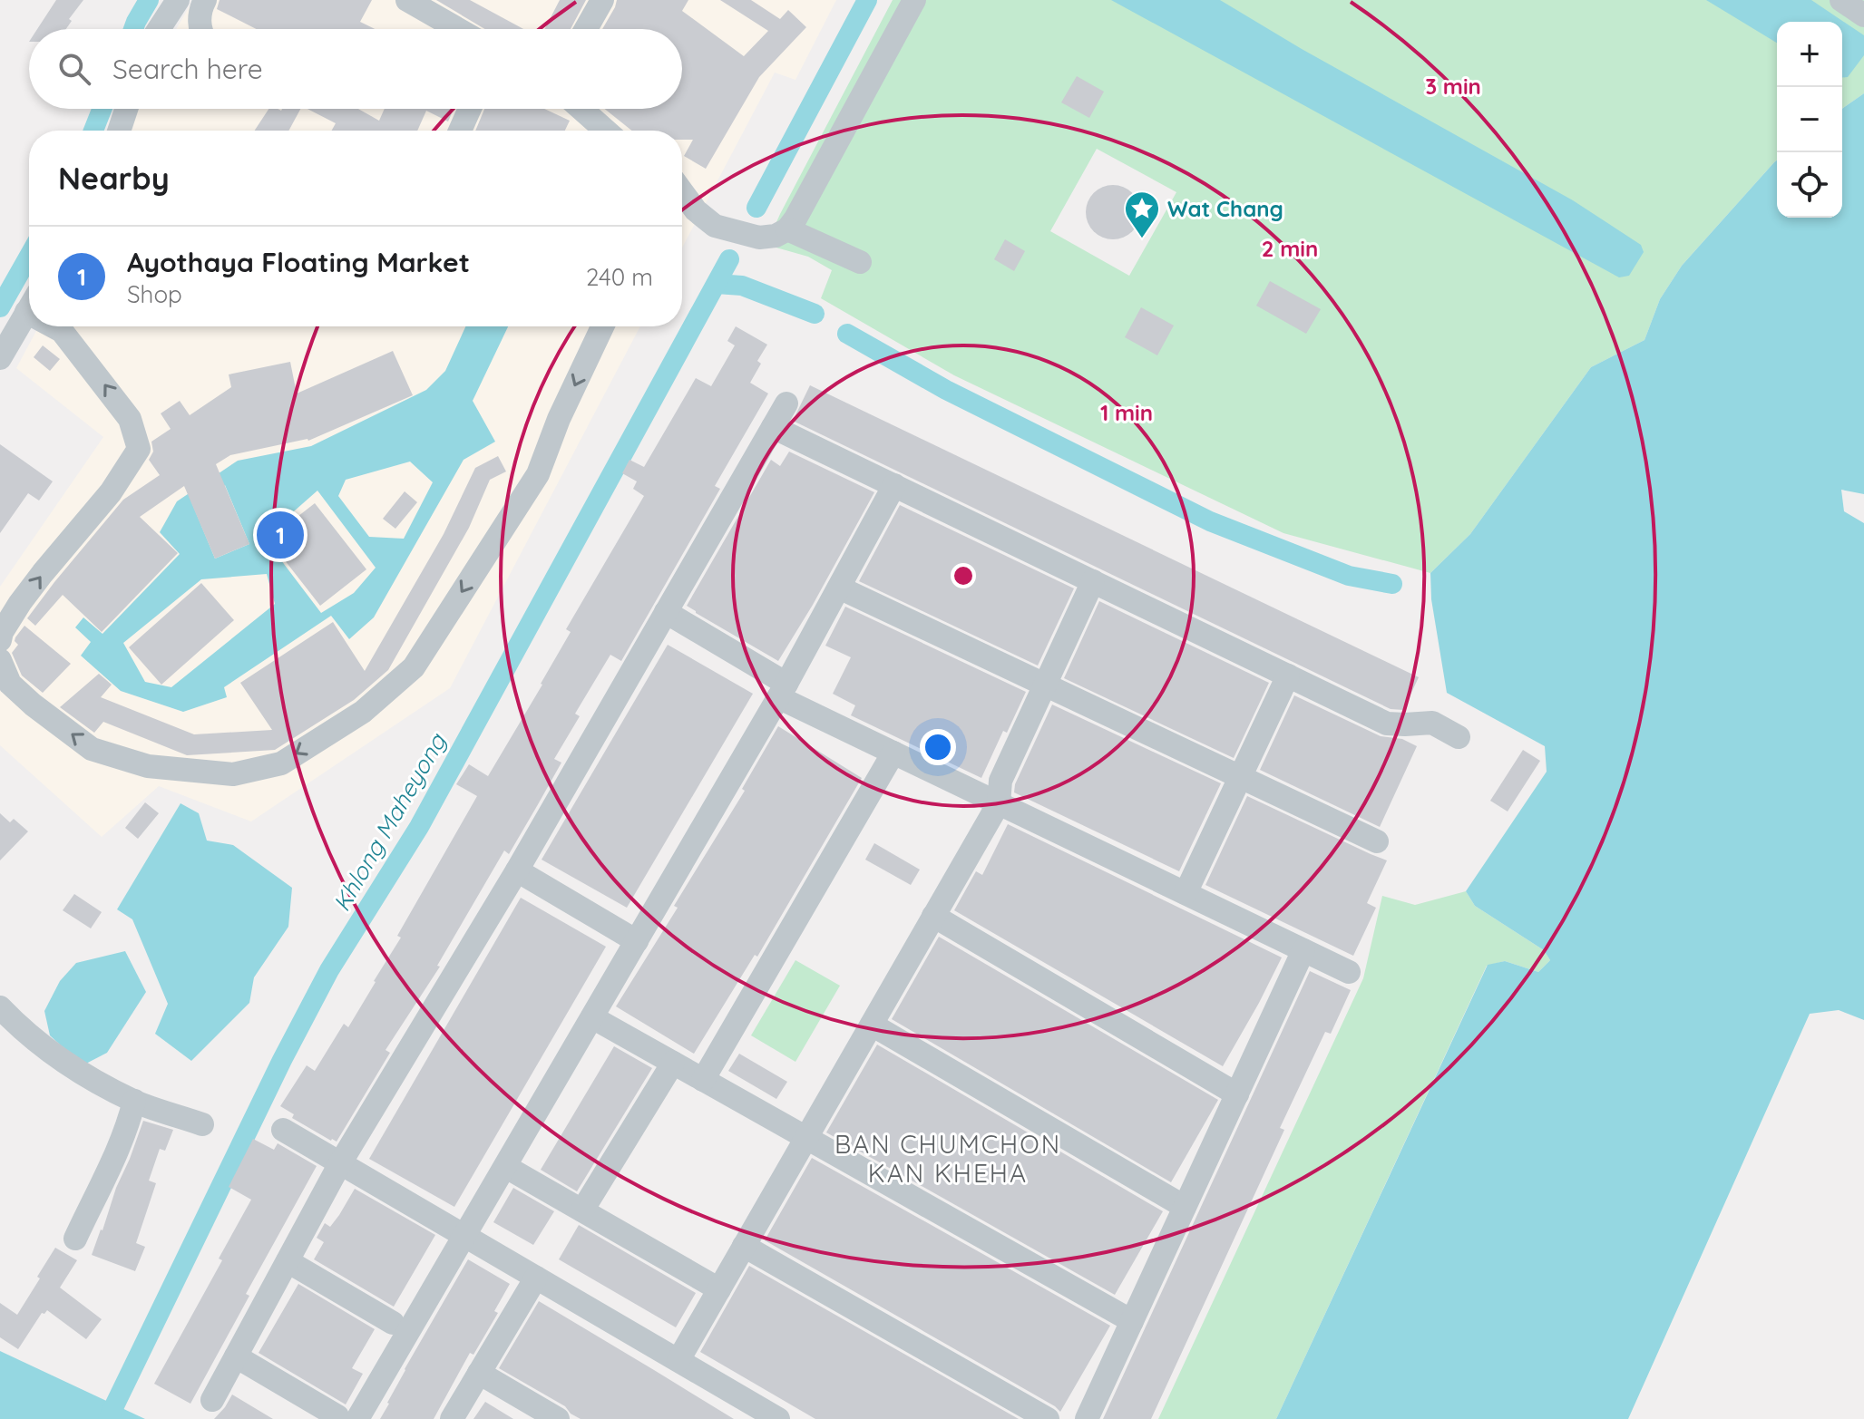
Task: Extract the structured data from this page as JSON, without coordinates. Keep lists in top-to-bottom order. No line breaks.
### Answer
{"districts":["BAN CHUMCHON KAN KHEHA"],"water":["Khlong Maheyong"],"places":{"place":["Wat Chang"]},"page":{"map_buttons":["+","−"],"search":"Search here","heading":"Nearby","list":[{"mark":"1","name":"Ayothaya Floating Market","note":"Shop","value":"240 m"}],"pins":"1"},"rings":["3 min","2 min","1 min"]}
